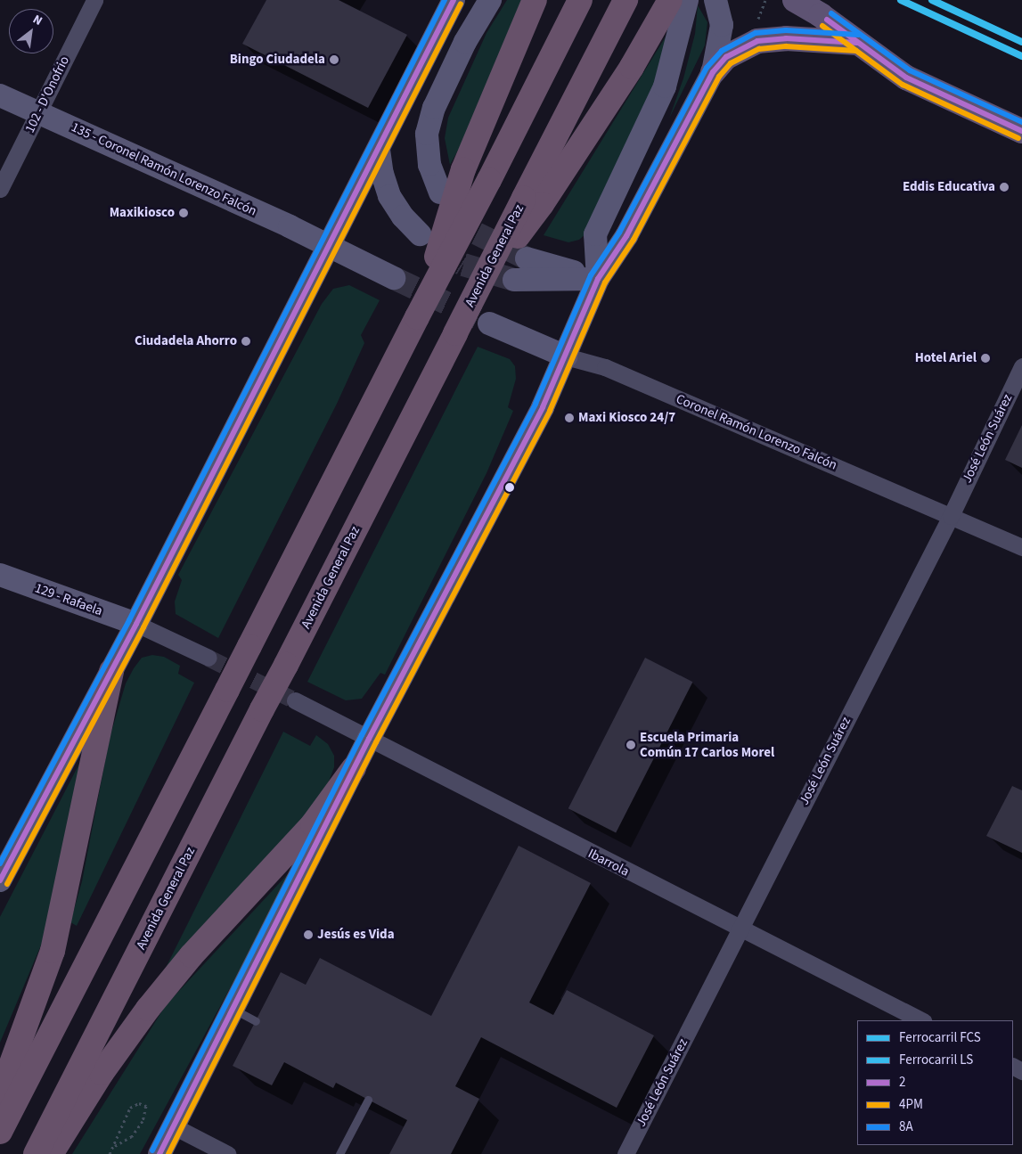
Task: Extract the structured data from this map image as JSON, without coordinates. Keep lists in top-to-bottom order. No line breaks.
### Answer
{"streets":{"highway":["Avenida General Paz"],"street":["102 - D'Onofrio","135 - Coronel Ramón Lorenzo Falcón","Coronel Ramón Lorenzo Falcón","José León Suárez","129 - Rafaela","Ibarrola"]},"crossings":[["102 - D'Onofrio","135 - Coronel Ramón Lorenzo Falcón"],["Coronel Ramón Lorenzo Falcón","José León Suárez"],["José León Suárez","Ibarrola"]],"places":["Bingo Ciudadela","Eddis Educativa","Maxikiosco","Ciudadela Ahorro","Hotel Ariel","Maxi Kiosco 24/7","Escuela Primaria Común 17 Carlos Morel","Jesús es Vida"],"lines":["rail line FCS","rail line LS","transit line 2","transit line 8A","transit line 4PM"],"legend":["Ferrocarril FCS","Ferrocarril LS","2","4PM","8A"],"north":"top right"}
